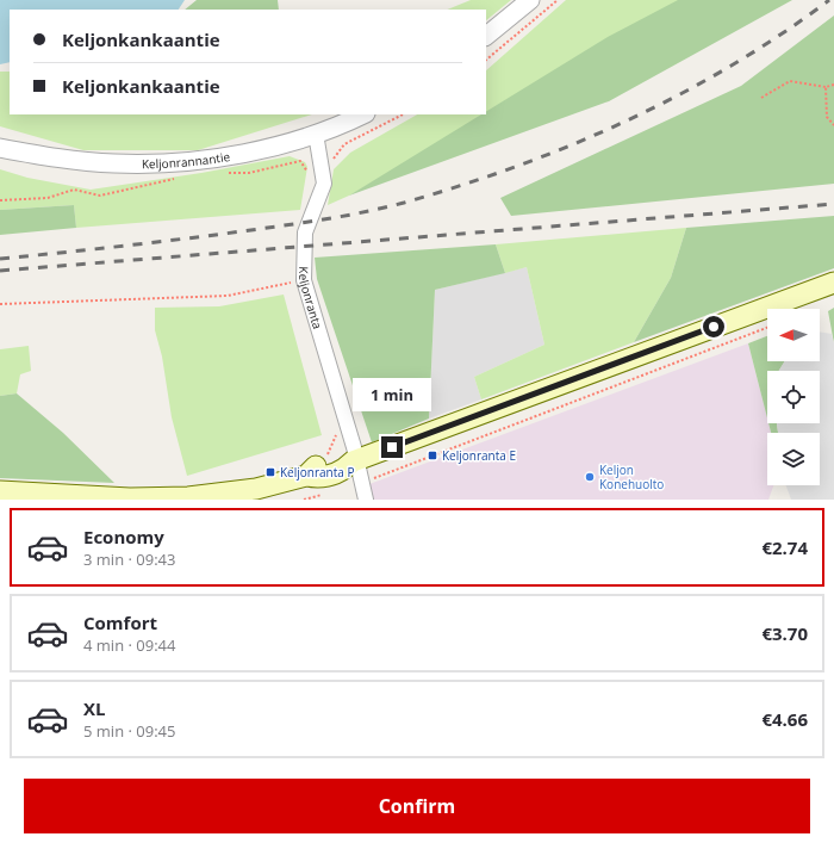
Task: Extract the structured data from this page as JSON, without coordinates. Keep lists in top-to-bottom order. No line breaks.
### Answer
{"streets":{"street":["Keljonrannantie","Keljonranta"]},"crossings":[["Keljonrannantie","Keljonranta"]],"places":{"transit":["Keljonranta E","Keljonranta P"],"other":["Keljon Konehuolto"]},"north":"left","page":{"banner":["Keljonkankaantie","Keljonkankaantie"],"bubble":"1 min","list":[{"name":"Economy","note":"3 min · 09:43","value":"€2.74"},{"name":"Comfort","note":"4 min · 09:44","value":"€3.70"},{"name":"XL","note":"5 min · 09:45","value":"€4.66"}],"buttons":"Confirm"}}
